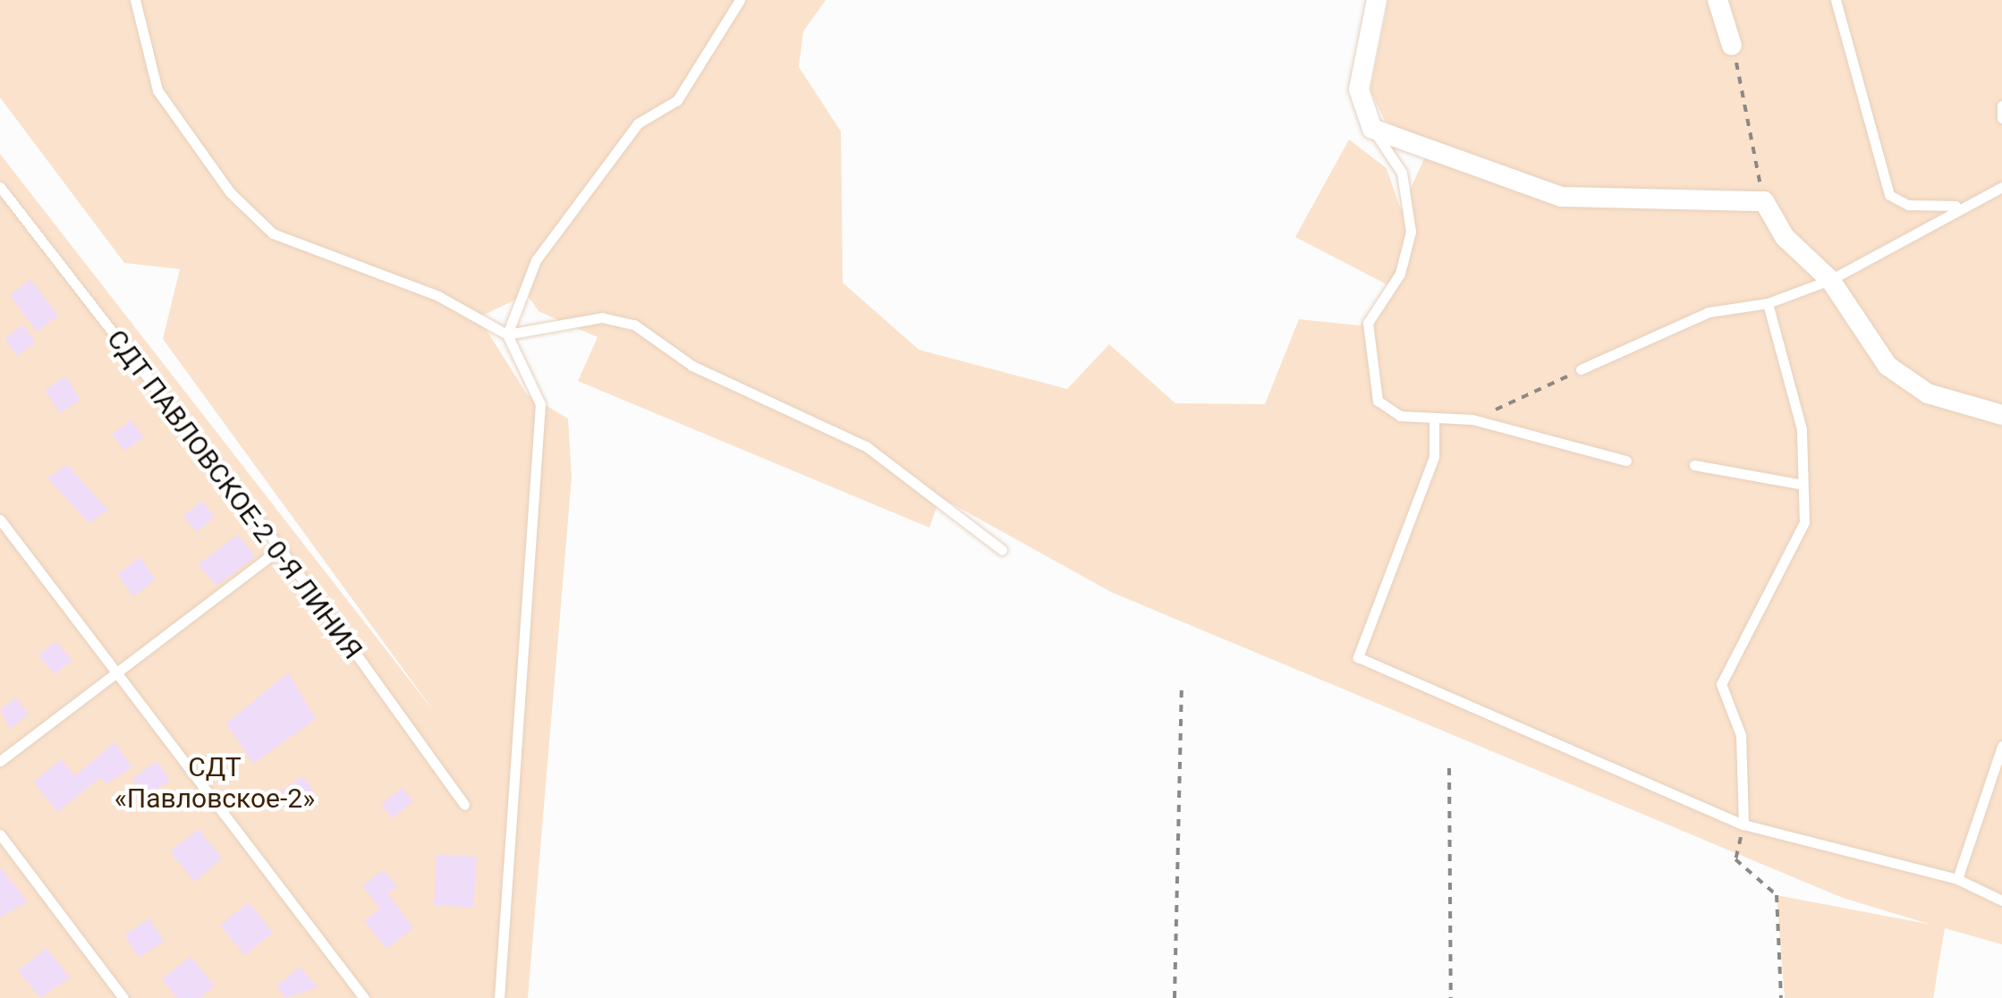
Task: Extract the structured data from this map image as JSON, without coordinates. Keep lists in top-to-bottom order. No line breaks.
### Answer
{"streets":{"lane":["СДТ ПАВЛОВСКОЕ-2 0-Я ЛИНИЯ"]},"parks":["СДТ «Павловское-2»"]}
